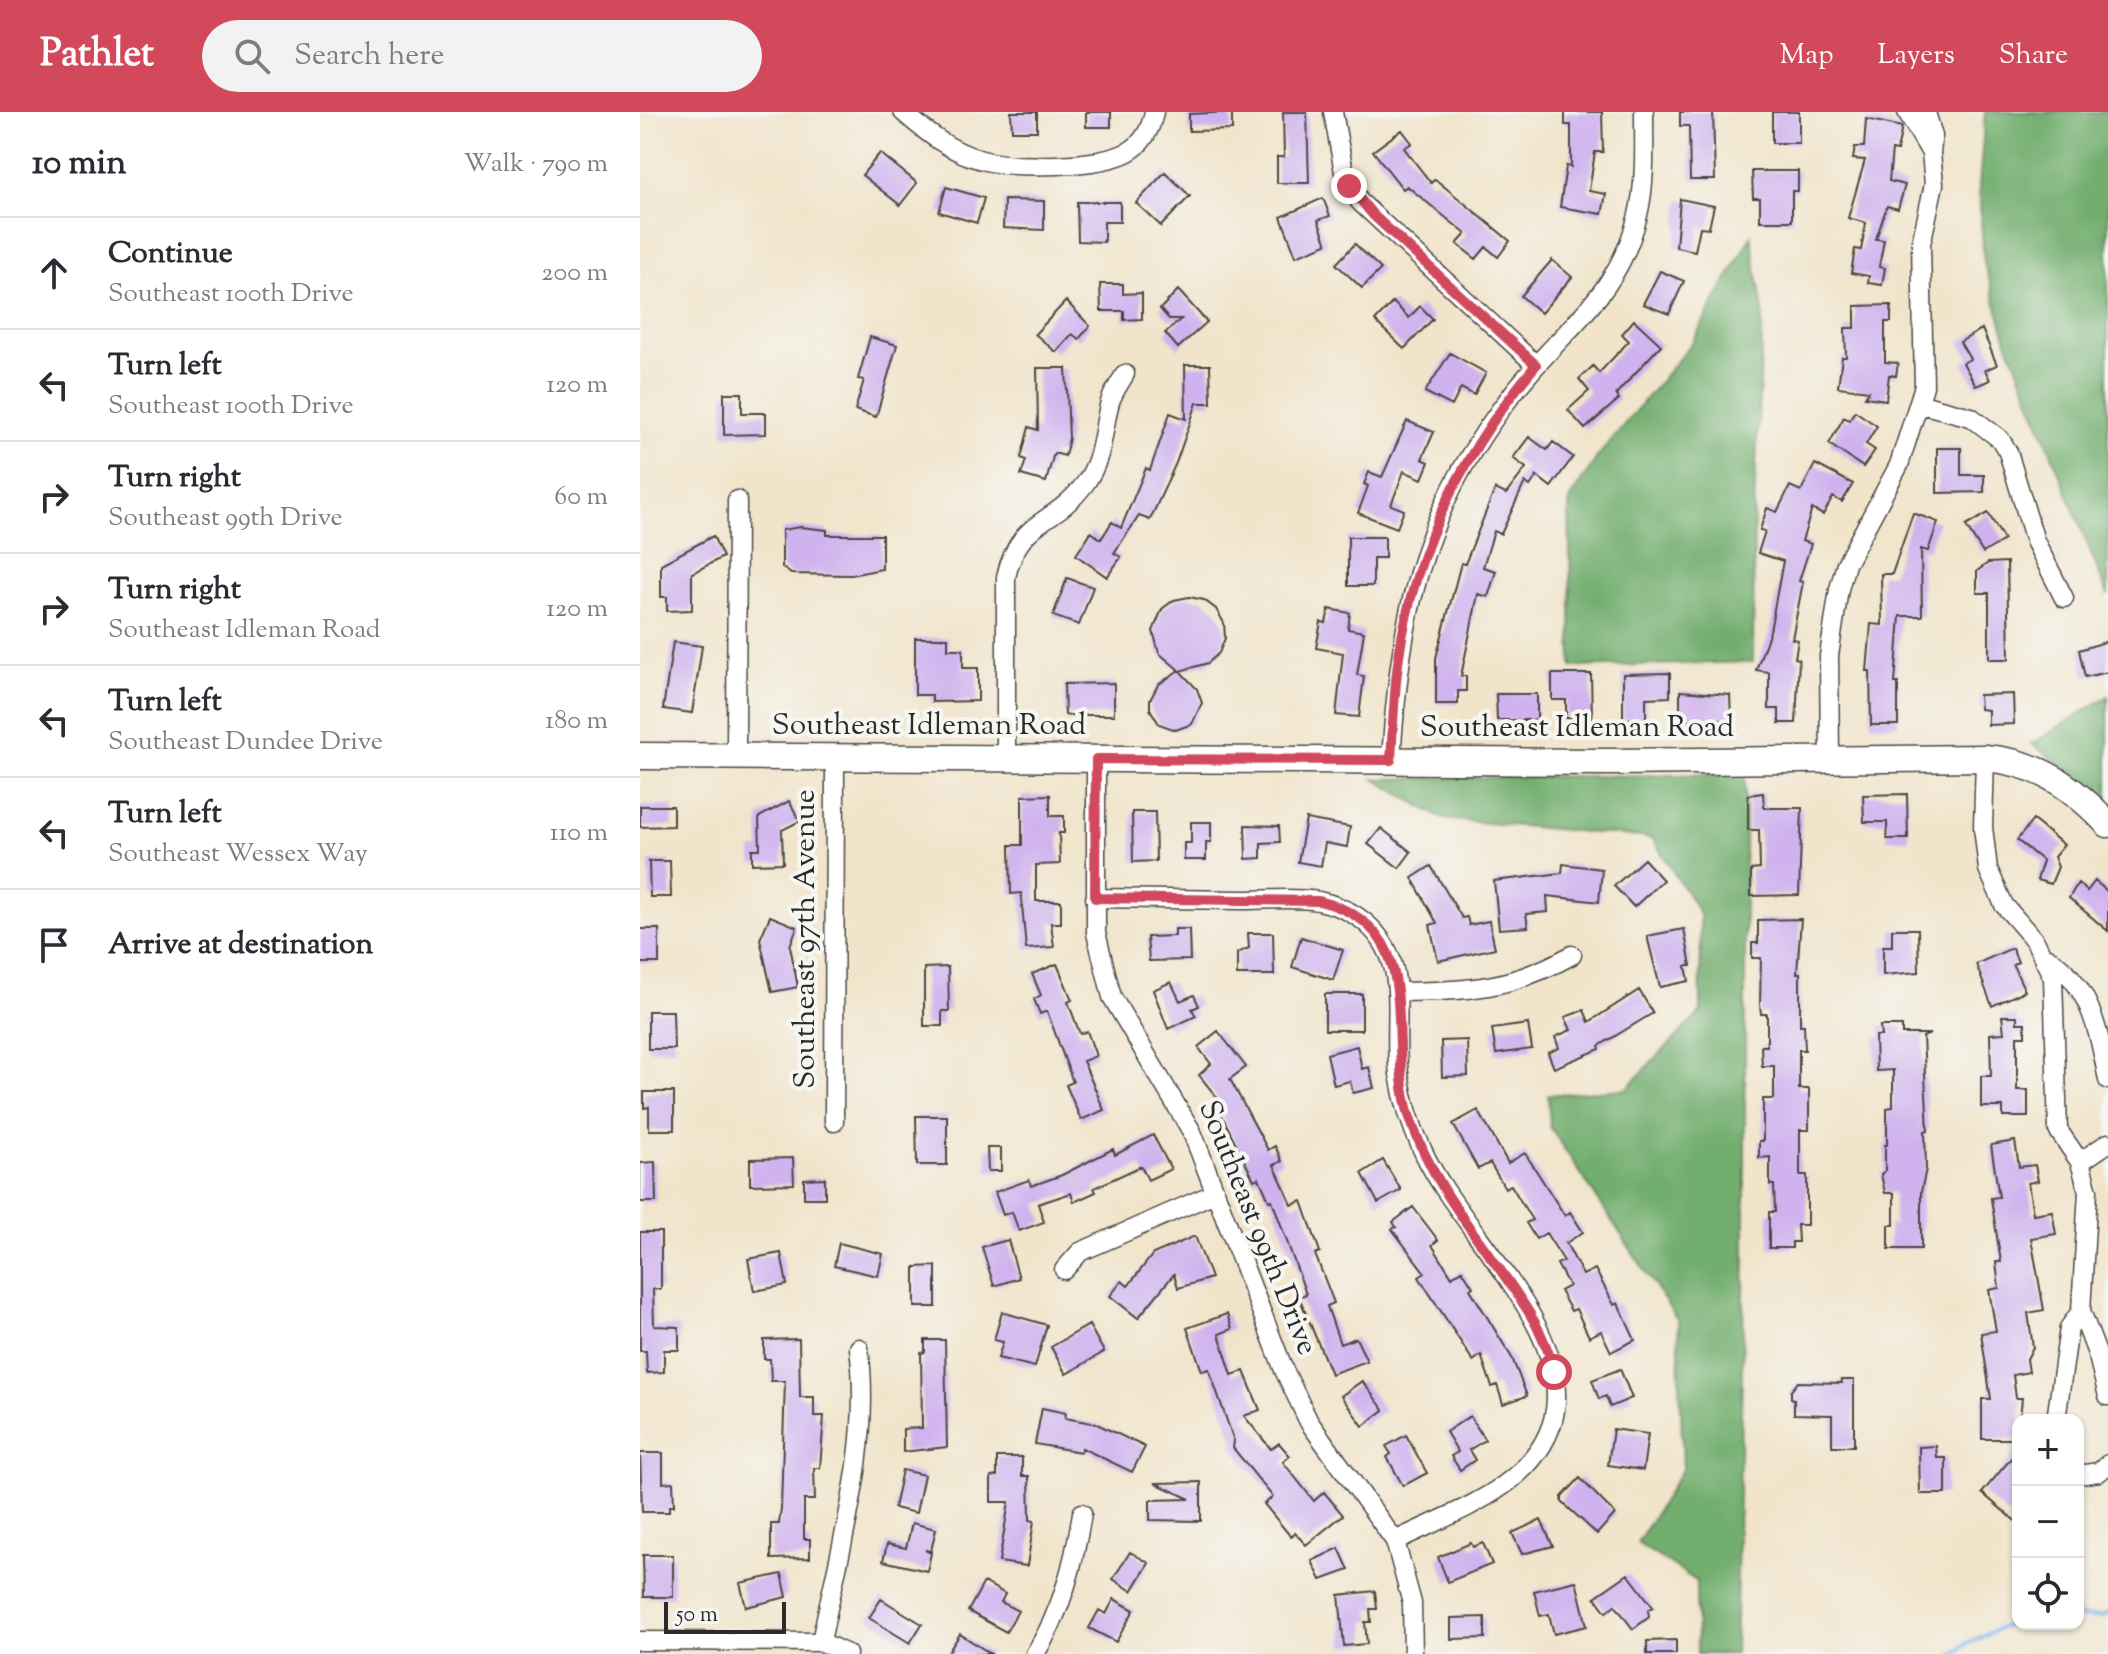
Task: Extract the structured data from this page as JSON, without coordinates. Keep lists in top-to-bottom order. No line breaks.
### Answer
{"streets":{"main road":["Southeast Idleman Road"],"street":["Southeast 97th Avenue","Southeast 99th Drive"]},"crossings":[["Southeast Idleman Road","Southeast 97th Avenue"],["Southeast Idleman Road","Southeast 99th Drive"]],"scale_bar":"50 m","page":{"header":"Pathlet","search":"Search here","nav":["Map","Layers","Share"],"heading":["10 min","Walk · 790 m"],"list":[["Continue","Southeast 100th Drive","200 m"],["Turn left","Southeast 100th Drive","120 m"],["Turn right","Southeast 99th Drive","60 m"],["Turn right","Southeast Idleman Road","120 m"],["Turn left","Southeast Dundee Drive","180 m"],["Turn left","Southeast Wessex Way","110 m"],"Arrive at destination"],"map_buttons":["+","−"],"scale":"50 m"}}
